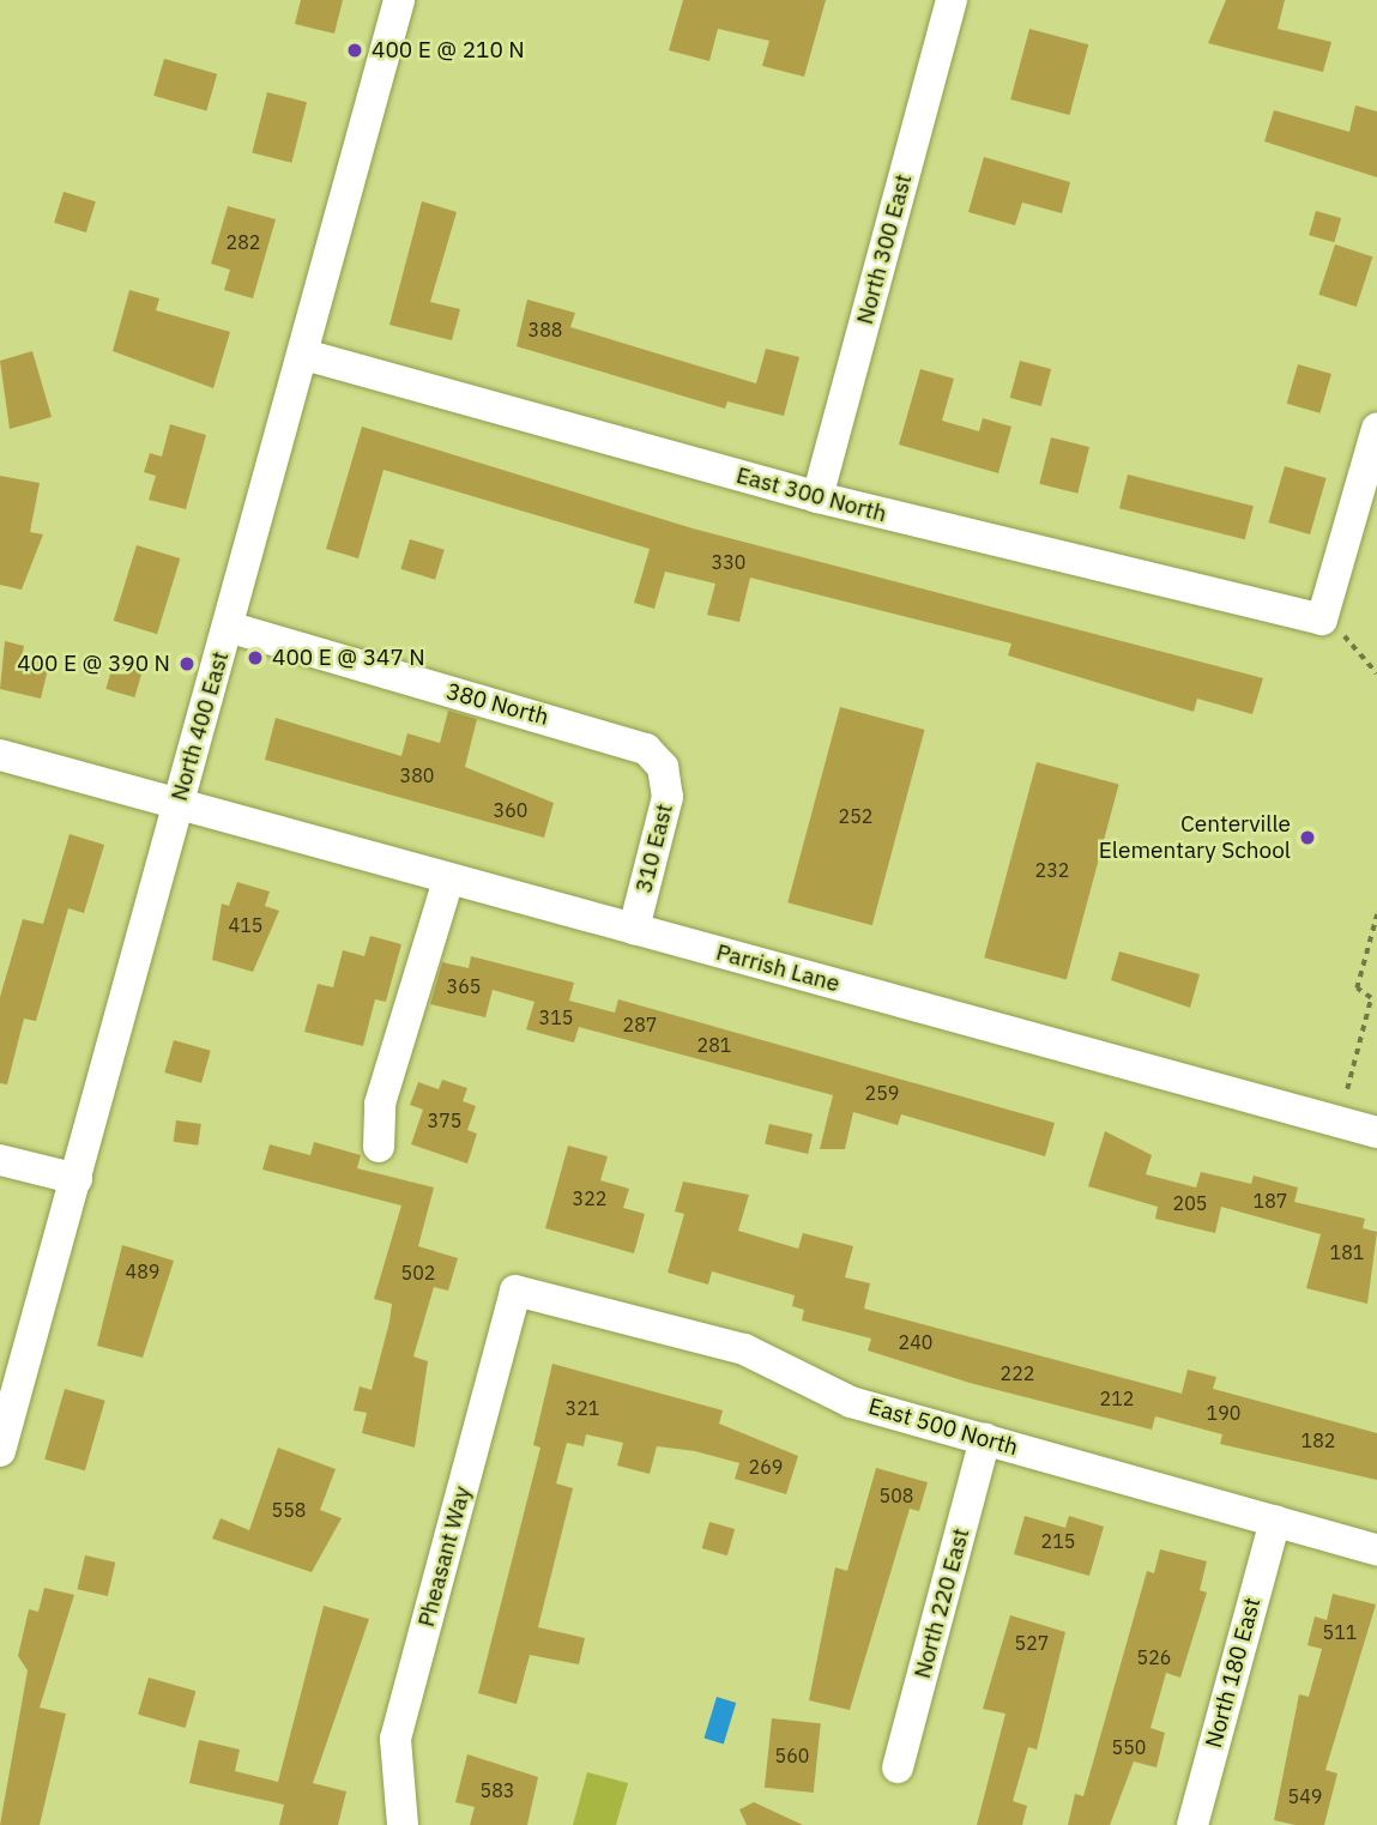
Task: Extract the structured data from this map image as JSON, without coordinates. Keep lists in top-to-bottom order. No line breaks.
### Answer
{"streets":{"street":["North 300 East","East 300 North","380 North","North 400 East","310 East","Parrish Lane","East 500 North","Pheasant Way","North 220 East","North 180 East"]},"crossings":[["North 300 East","East 300 North"],["East 300 North","North 400 East"],["380 North","North 400 East"],["380 North","310 East"],["North 400 East","Parrish Lane"],["310 East","Parrish Lane"],["East 500 North","Pheasant Way"],["East 500 North","North 220 East"],["East 500 North","North 180 East"]],"places":["400 E @ 210 N","400 E @ 347 N","400 E @ 390 N","Centerville Elementary School"],"house_numbers":["282","388","330","380","360","252","232","415","365","315","287","281","259","375","322","187","205","181","489","502","240","222","212","321","190","182","269","508","558","215","511","527","526","550","560","583","549"]}
